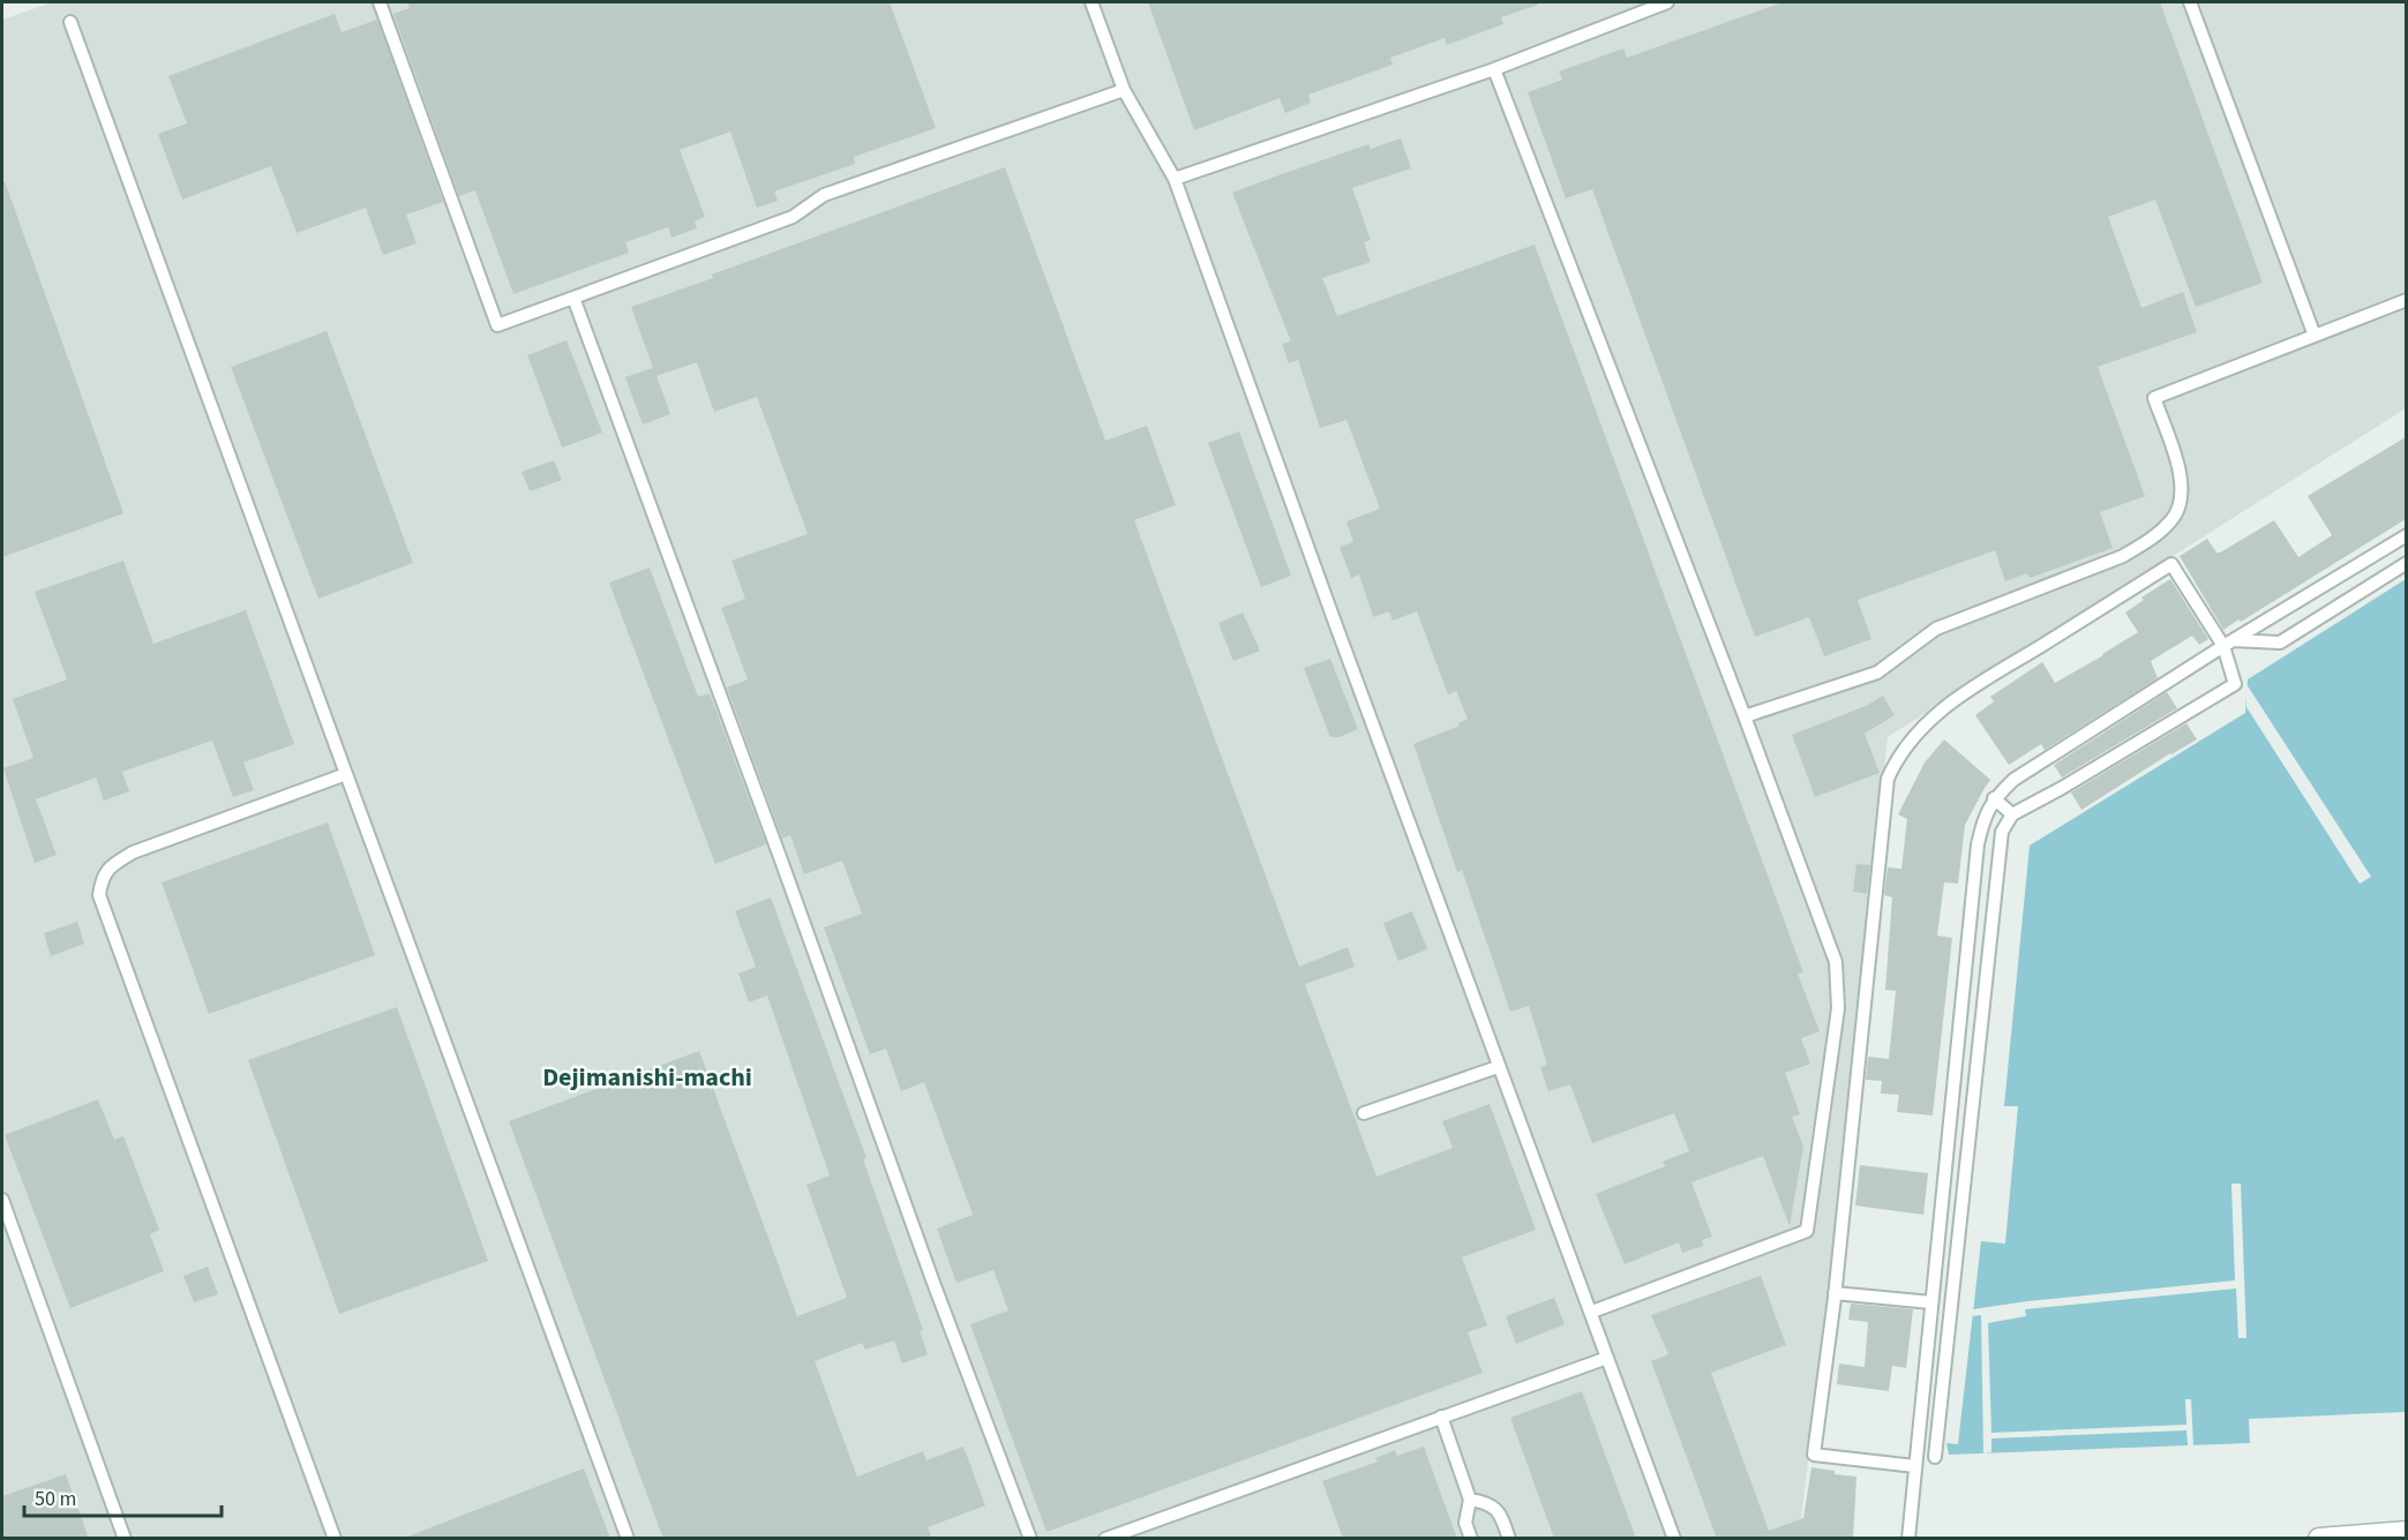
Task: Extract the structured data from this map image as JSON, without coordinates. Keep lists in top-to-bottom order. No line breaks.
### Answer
{"districts":["Dejimanishi-machi"],"scale_bar":"50 m"}
